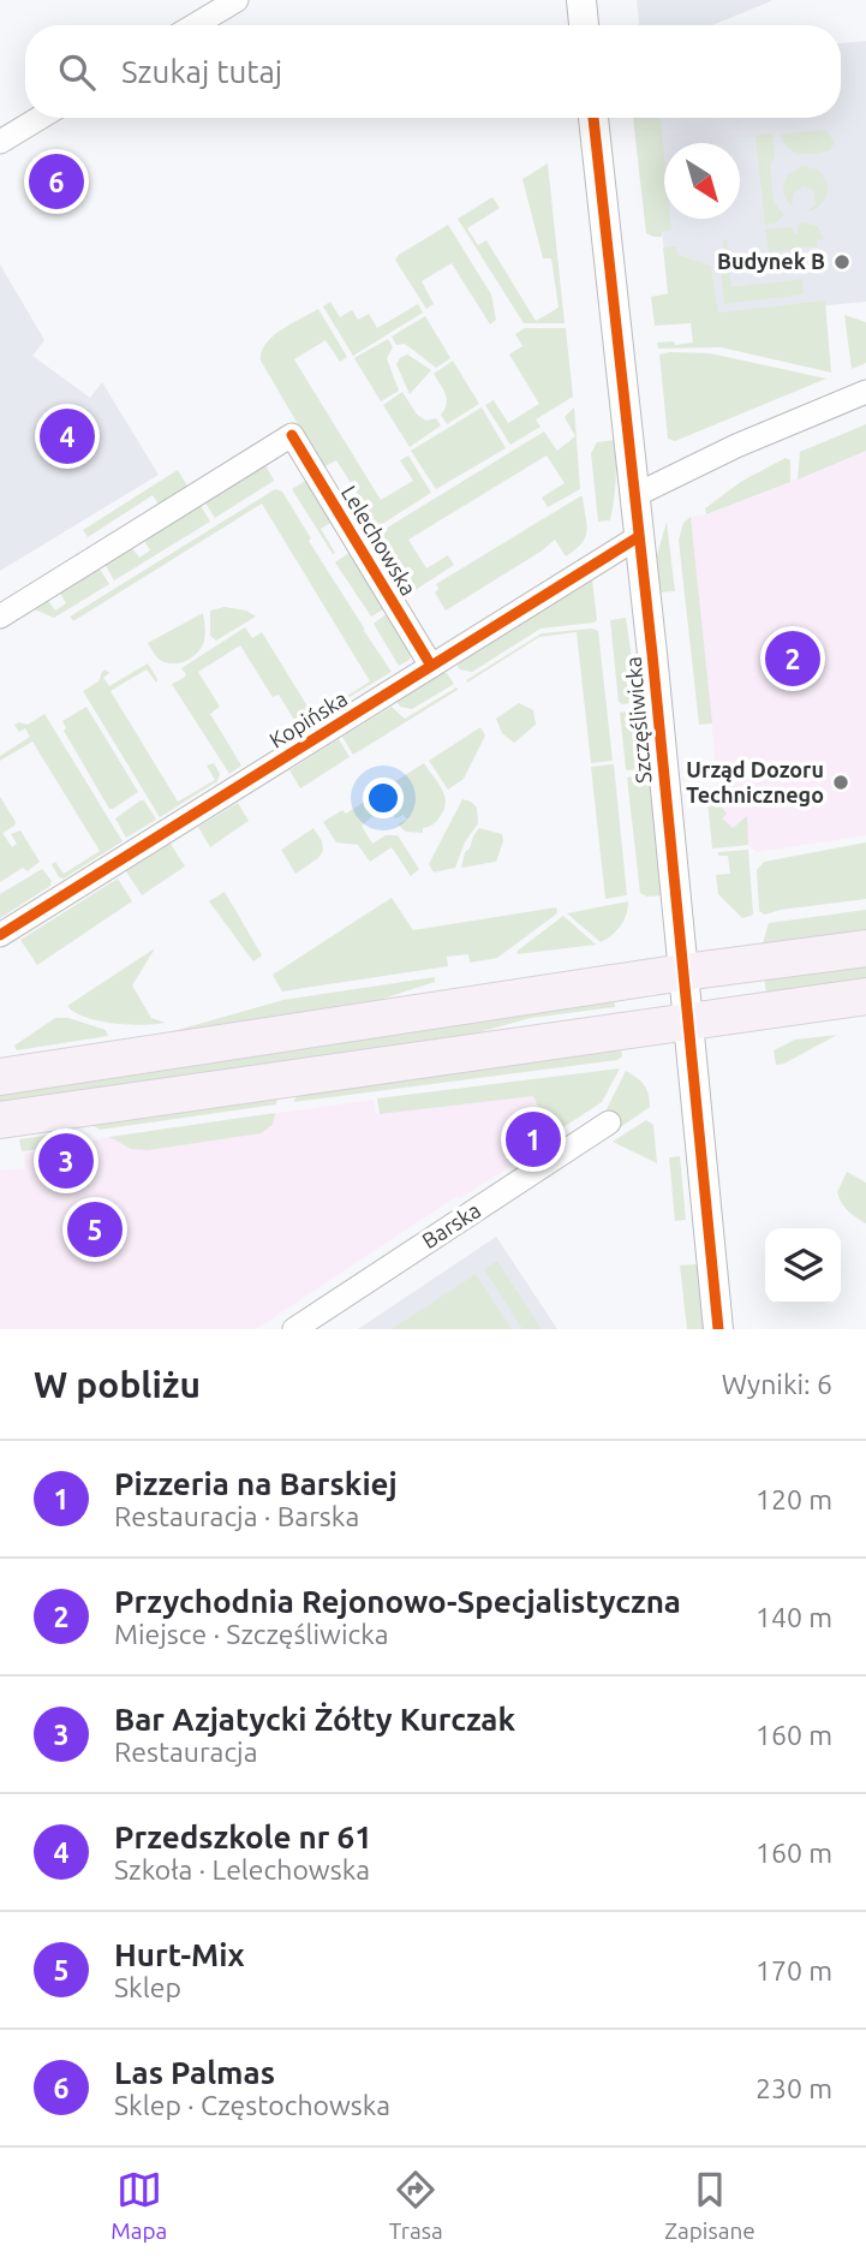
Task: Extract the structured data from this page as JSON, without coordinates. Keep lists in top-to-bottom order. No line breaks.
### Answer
{"streets":{"street":["Lelechowska","Kopińska","Szczęśliwicka","Barska"]},"crossings":[["Lelechowska","Kopińska"],["Kopińska","Szczęśliwicka"]],"places":["Budynek B","Urząd Dozoru Technicznego"],"north":"bottom right","page":{"search":"Szukaj tutaj","pins":["6","4","2","1","3","5"],"heading":["W pobliżu","Wyniki: 6"],"list":[{"mark":"1","name":"Pizzeria na Barskiej","note":"Restauracja · Barska","value":"120 m"},{"mark":"2","name":"Przychodnia Rejonowo-Specjalistyczna","note":"Miejsce · Szczęśliwicka","value":"140 m"},{"mark":"3","name":"Bar Azjatycki Żółty Kurczak","note":"Restauracja","value":"160 m"},{"mark":"4","name":"Przedszkole nr 61","note":"Szkoła · Lelechowska","value":"160 m"},{"mark":"5","name":"Hurt-Mix","note":"Sklep","value":"170 m"},{"mark":"6","name":"Las Palmas","note":"Sklep · Częstochowska","value":"230 m"}],"nav":["Mapa","Trasa","Zapisane"]}}
